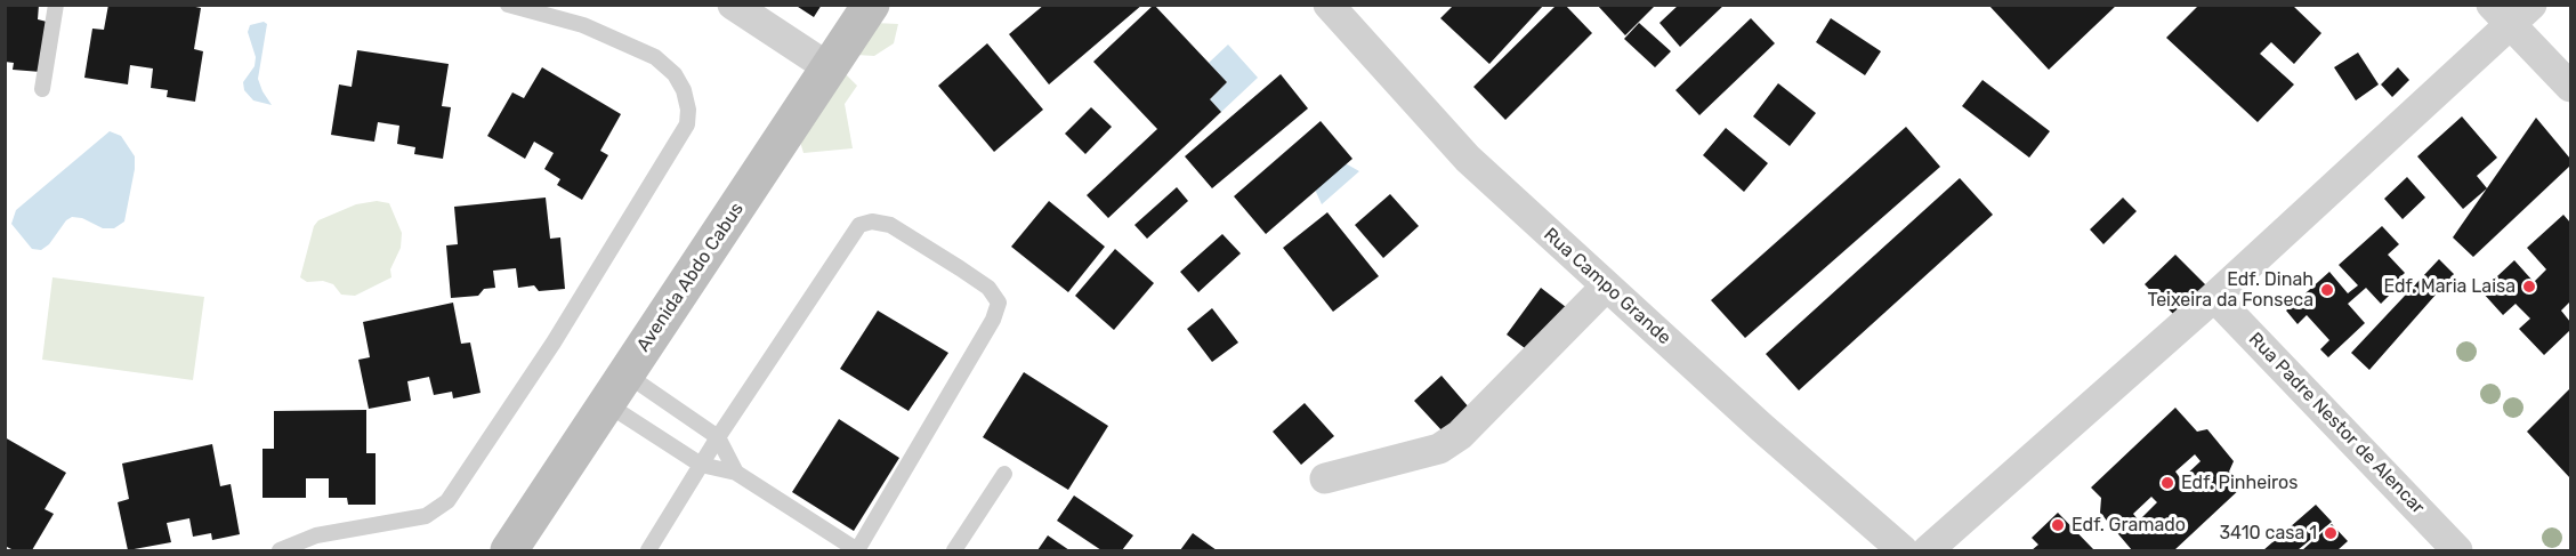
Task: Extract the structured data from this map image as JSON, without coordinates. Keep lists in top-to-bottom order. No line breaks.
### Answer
{"streets":{"main road":["Avenida Abdo Cabus"],"street":["Rua Campo Grande","Rua Padre Nestor de Alencar"]},"places":["Edf. Maria Laisa","Edf. Dinah Teixeira da Fonseca","Edf. Pinheiros","Edf. Gramado","3410 casa 1"]}
